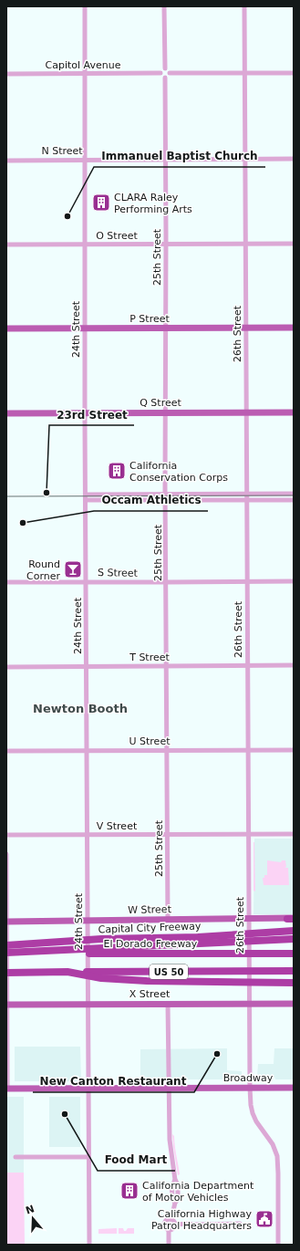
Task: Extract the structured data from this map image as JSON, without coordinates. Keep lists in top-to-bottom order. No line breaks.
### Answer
{"streets":{"highway":["Capital City Freeway","El Dorado Freeway","US 50"],"main road":["P Street","Q Street","W Street","X Street","Broadway"],"street":["Capitol Avenue","N Street","O Street","25th Street","24th Street","26th Street","S Street","T Street","U Street","V Street"]},"crossings":[["Capitol Avenue","25th Street"],["Capitol Avenue","24th Street"],["N Street","25th Street"],["N Street","24th Street"],["N Street","26th Street"],["O Street","25th Street"],["O Street","24th Street"],["O Street","26th Street"],["25th Street","P Street"],["25th Street","Q Street"],["25th Street","S Street"],["25th Street","T Street"],["25th Street","U Street"],["25th Street","V Street"],["25th Street","W Street"],["P Street","24th Street"],["P Street","26th Street"],["24th Street","Q Street"],["24th Street","S Street"],["24th Street","T Street"],["24th Street","U Street"],["24th Street","V Street"],["24th Street","W Street"],["24th Street","X Street"],["24th Street","Broadway"],["26th Street","Q Street"],["26th Street","S Street"],["26th Street","T Street"],["26th Street","U Street"],["26th Street","V Street"],["26th Street","W Street"],["26th Street","X Street"],["26th Street","Broadway"]],"districts":["Newton Booth"],"places":{"building":["CLARA Raley Performing Arts","California Conservation Corps","California Department of Motor Vehicles"],"other":["Immanuel Baptist Church","23rd Street","Occam Athletics","New Canton Restaurant","Food Mart"],"bar":["Round Corner"],"public building":["California Highway Patrol Headquarters"]},"north":"top"}
